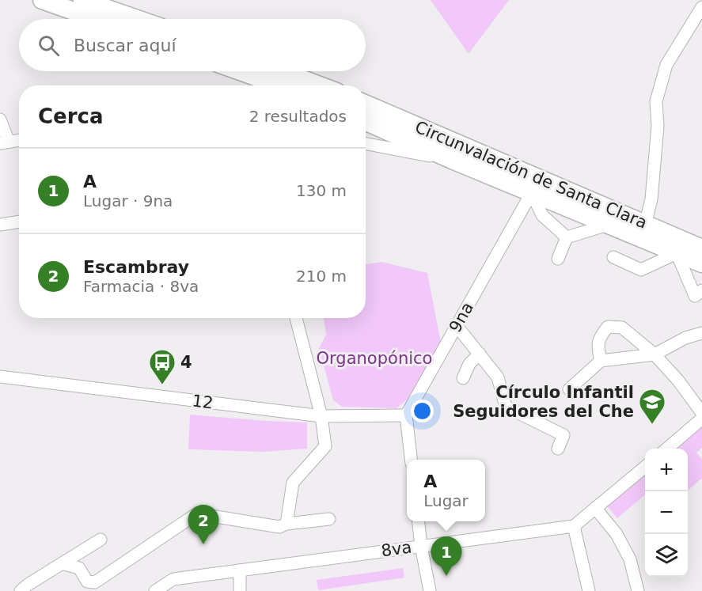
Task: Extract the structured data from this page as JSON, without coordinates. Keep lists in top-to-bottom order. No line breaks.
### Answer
{"streets":{"highway":["Circunvalación de Santa Clara"],"street":["9na","12","8va"]},"crossings":[["Circunvalación de Santa Clara","9na"],["9na","12"]],"parks":["Organopónico"],"places":{"bus stop":["4"],"school or university":["Círculo Infantil Seguidores del Che"]},"page":{"search":"Buscar aquí","heading":["Cerca","2 resultados"],"list":[{"mark":"1","name":"A","note":"Lugar · 9na","value":"130 m"},{"mark":"2","name":"Escambray","note":"Farmacia · 8va","value":"210 m"}],"map_buttons":["+","−"],"popup":["A","Lugar"],"pins":["2","1"]}}
